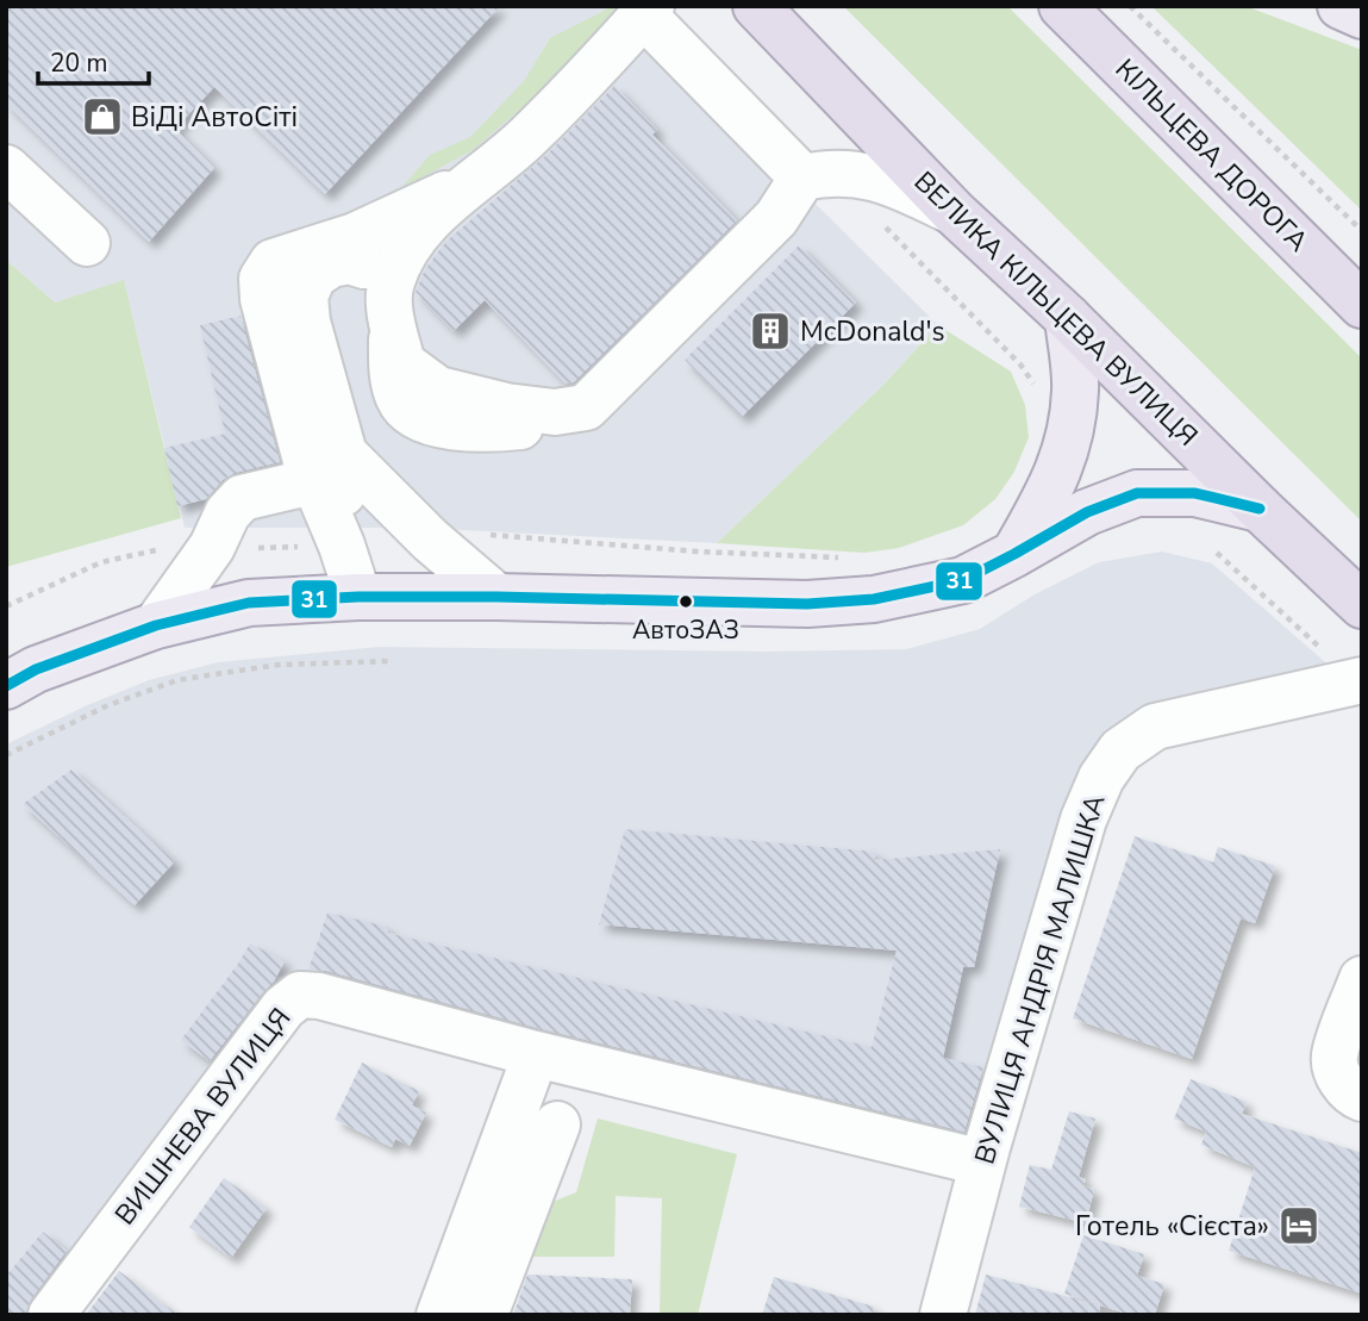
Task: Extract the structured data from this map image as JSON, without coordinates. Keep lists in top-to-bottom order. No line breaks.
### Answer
{"streets":{"highway":["КІЛЬЦЕВА ДОРОГА","ВЕЛИКА КІЛЬЦЕВА ВУЛИЦЯ"],"street":["ВУЛИЦЯ АНДРІЯ МАЛИШКА","ВИШНЕВА ВУЛИЦЯ"]},"places":{"shop":["ВіДі АвтоСіті"],"building":["McDonald's"],"other":["АвтоЗАЗ"],"hotel":["Готель «Сієста»"]},"lines":["transit line 31"],"scale_bar":"20 m"}
